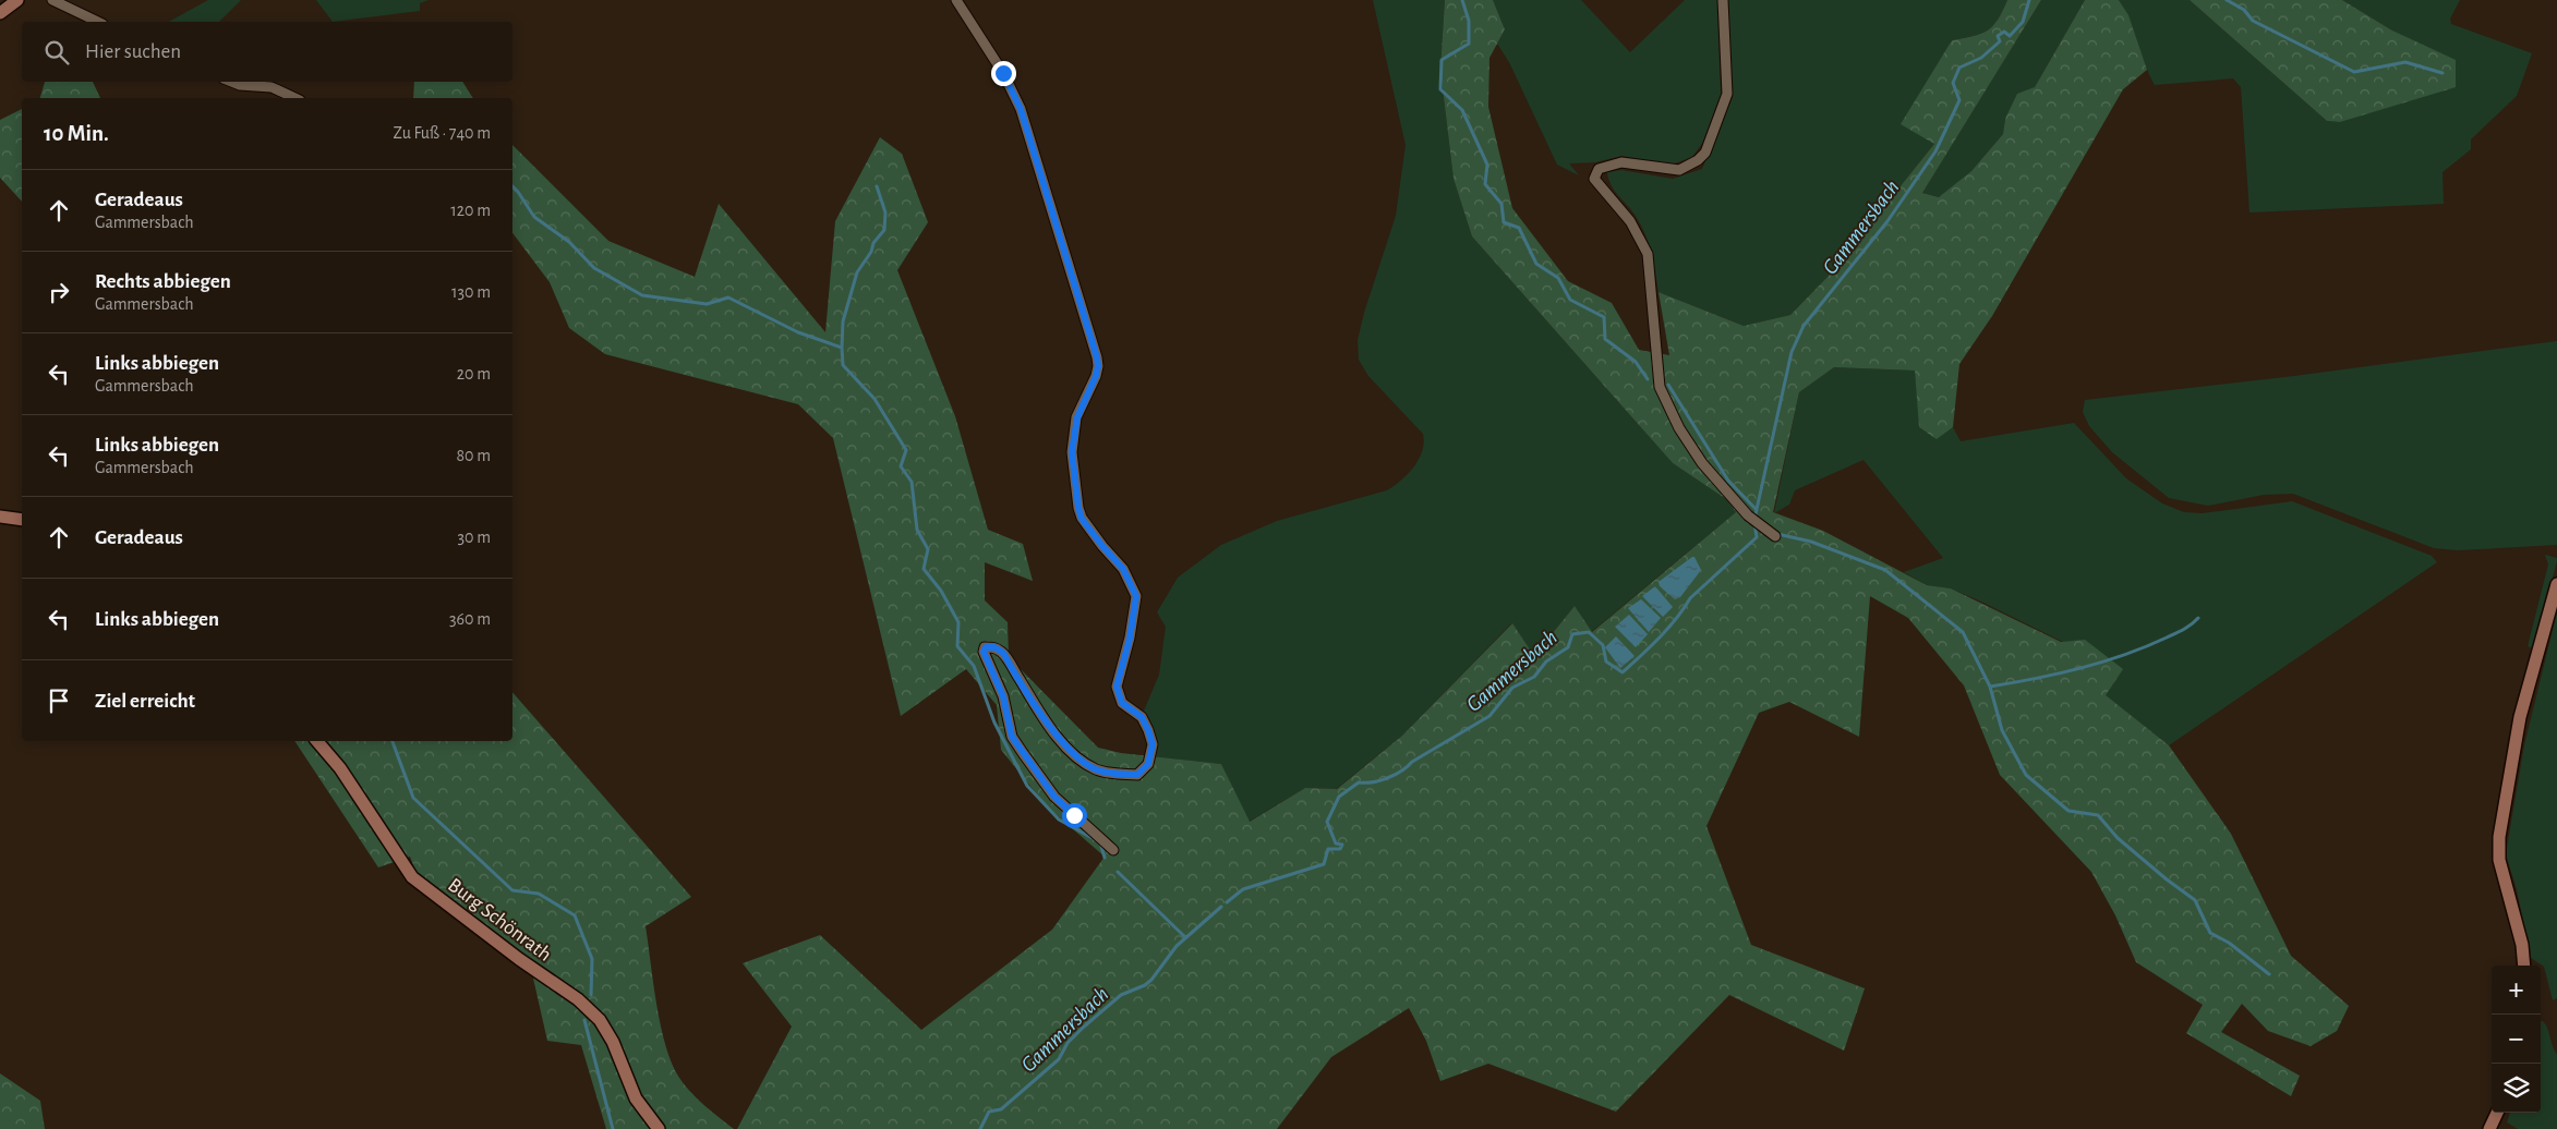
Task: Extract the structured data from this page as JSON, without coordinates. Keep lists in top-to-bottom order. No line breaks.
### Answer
{"streets":{"street":["Burg Schönrath"]},"water":["Gammersbach"],"page":{"search":"Hier suchen","heading":["10 Min.","Zu Fuß · 740 m"],"list":[["Geradeaus","Gammersbach","120 m"],["Rechts abbiegen","Gammersbach","130 m"],["Links abbiegen","Gammersbach","20 m"],["Links abbiegen","Gammersbach","80 m"],["Geradeaus","30 m"],["Links abbiegen","360 m"],"Ziel erreicht"],"map_buttons":["+","−"]}}
